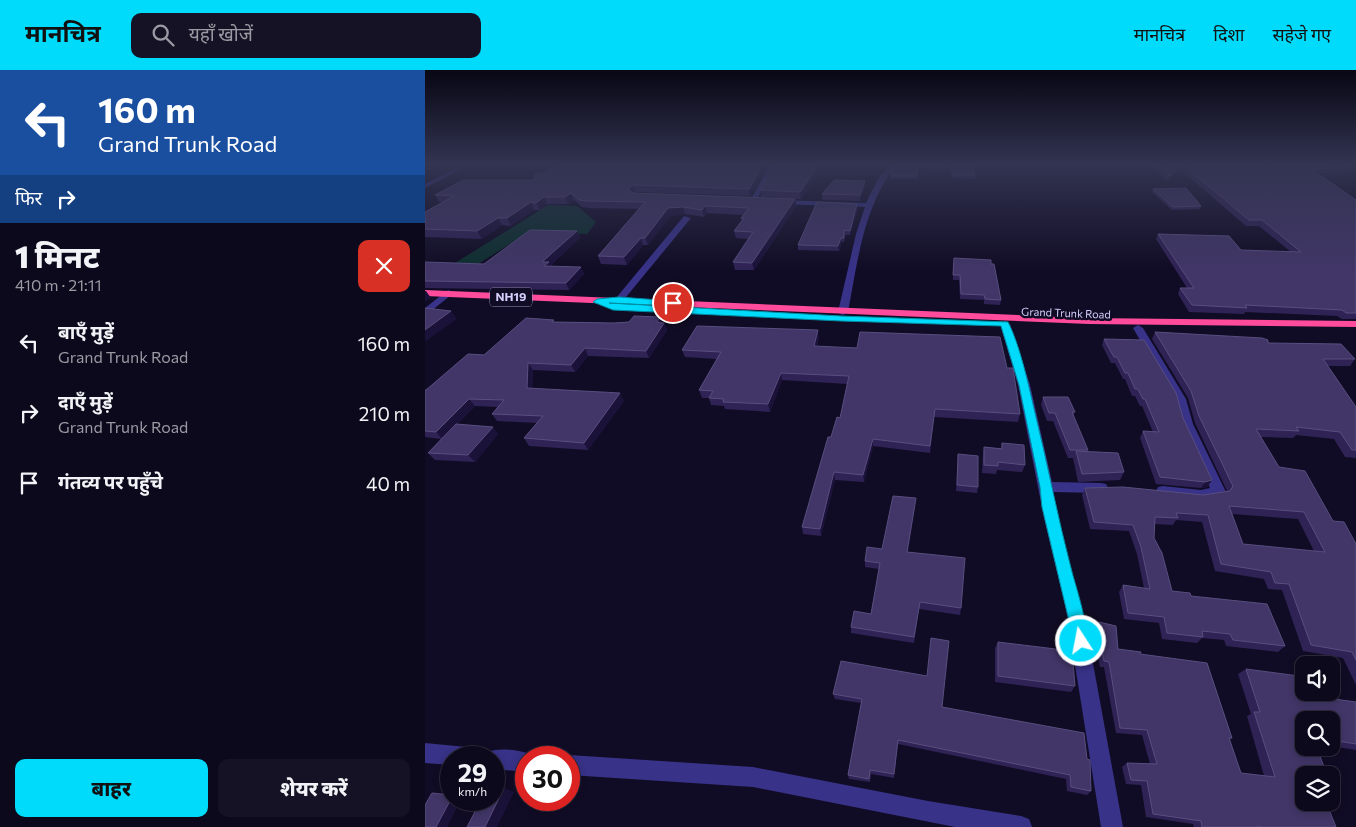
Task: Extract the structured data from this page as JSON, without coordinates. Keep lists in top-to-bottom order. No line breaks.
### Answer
{"streets":{"highway":["NH19","Grand Trunk Road"]},"page":{"header":"मानचित्र","search":"यहाँ खोजें","nav":["मानचित्र","दिशा","सहेजे गए"],"turn":["160 m","Grand Trunk Road"],"then":"फिर","heading":["1 मिनट","410 m · 21:11"],"list":[{"name":"बाएँ मुड़ें","note":"Grand Trunk Road","value":"160 m"},{"name":"दाएँ मुड़ें","note":"Grand Trunk Road","value":"210 m"},{"name":"गंतव्य पर पहुँचे","value":"40 m"}],"speed":"29 km/h","limit":"30","buttons":["बाहर","शेयर करें"]}}
